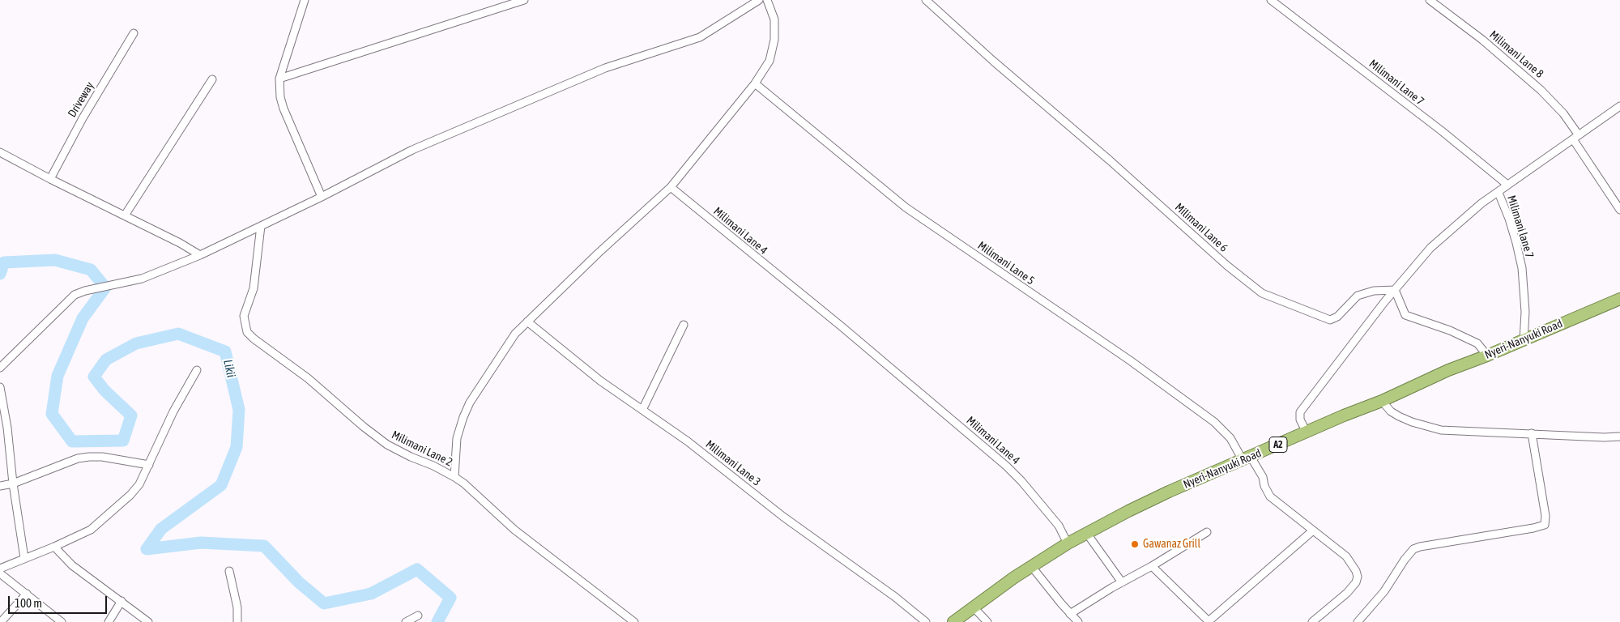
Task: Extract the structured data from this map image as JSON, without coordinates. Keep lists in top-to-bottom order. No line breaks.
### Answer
{"streets":{"highway":["Nyeri-Nanyuki Road","A2"],"street":["Milimani Lane 8","Milimani Lane 7","Driveway","Milimani lane 7","Milimani Lane 6","Milimani Lane 4","Milimani Lane 5","Milimani Lane 2","Milimani Lane 3"]},"crossings":[["Milimani lane 7","Nyeri-Nanyuki Road"],["Milimani Lane 4","Nyeri-Nanyuki Road"],["Milimani Lane 5","Nyeri-Nanyuki Road"]],"water":["Likii"],"places":["Gawanaz Grill"],"scale_bar":"100 m"}
